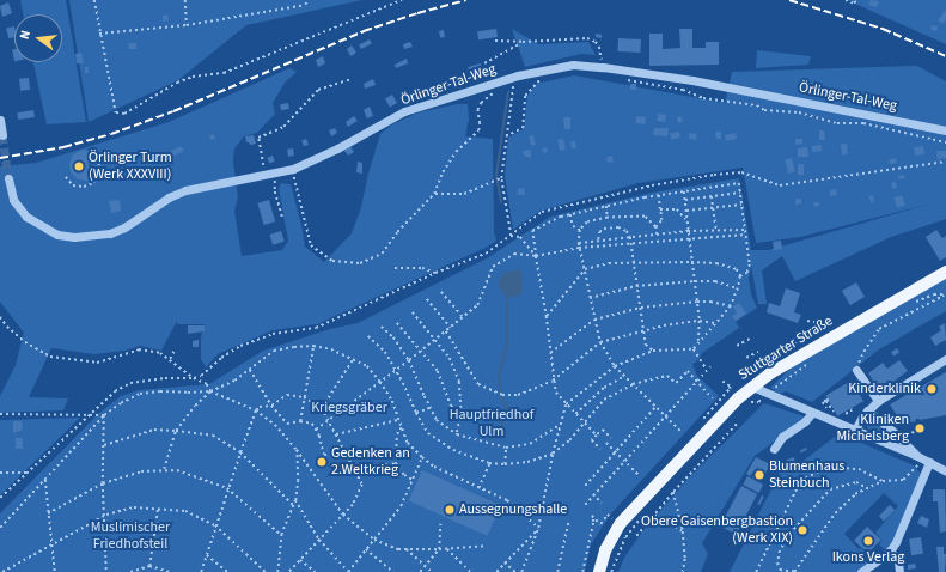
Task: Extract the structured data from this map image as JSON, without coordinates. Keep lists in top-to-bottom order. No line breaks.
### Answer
{"streets":{"main road":["Stuttgarter Straße"],"street":["Örlinger-Tal-Weg"]},"parks":["Kriegsgräber","Hauptfriedhof Ulm","Muslimischer Friedhofsteil"],"places":["Örlinger Turm (Werk XXXVIII)","Kinderklinik","Kliniken Michelsberg","Gedenken an 2.Weltkrieg","Blumenhaus Steinbuch","Aussegnungshalle","Obere Gaisenbergbastion (Werk XIX)","Ikons Verlag"],"north":"left"}
